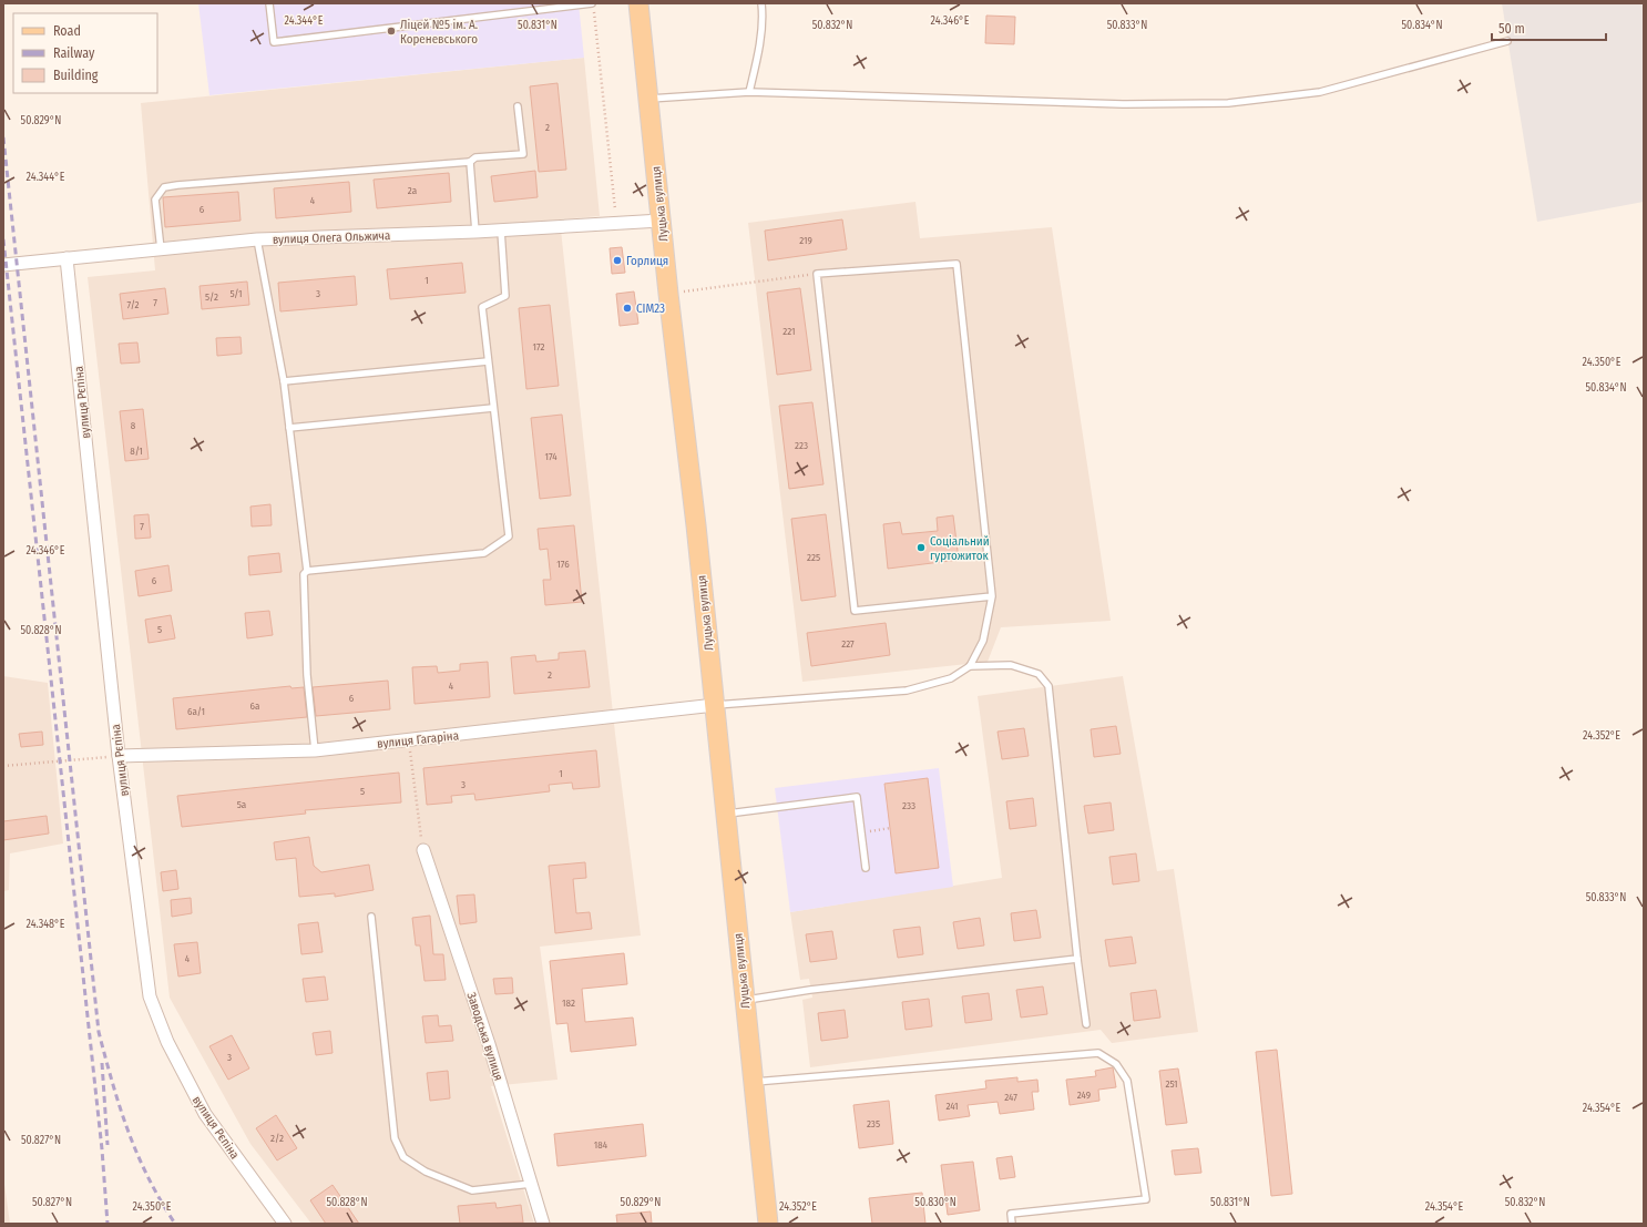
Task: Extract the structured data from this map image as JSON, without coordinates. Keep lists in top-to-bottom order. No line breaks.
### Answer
{"streets":{"main road":["Луцька вулиця"],"street":["вулиця Олега Ольжича","вулиця Рєпіна","вулиця Гагаріна","Заводська вулиця"]},"crossings":[["Луцька вулиця","вулиця Олега Ольжича"],["Луцька вулиця","вулиця Гагаріна"],["вулиця Олега Ольжича","вулиця Рєпіна"],["вулиця Рєпіна","вулиця Гагаріна"]],"places":["Ліцей №5 ім. А. Кореневського","Горлиця","СІМ23","Соціальний гуртожиток"],"house_numbers":["2","2а","4","6","219","1","5/1","3","5/2","7","7/2","221","172","8","223","8/1","174","7","225","176","6","5","227","2","4","6","6а","6а/1","1","3","5","5а","233","4","182","3","251","249","247","241","235","2/2","184"],"legend":["Road","Railway","Building"],"scale_bar":"50 m","coordinates":["24.344°E","24.346°E","50.831°N","50.832°N","50.833°N","50.834°N","50.829°N","24.350°E","50.828°N","24.352°E","24.348°E","24.354°E","50.827°N","50.830°N"]}
